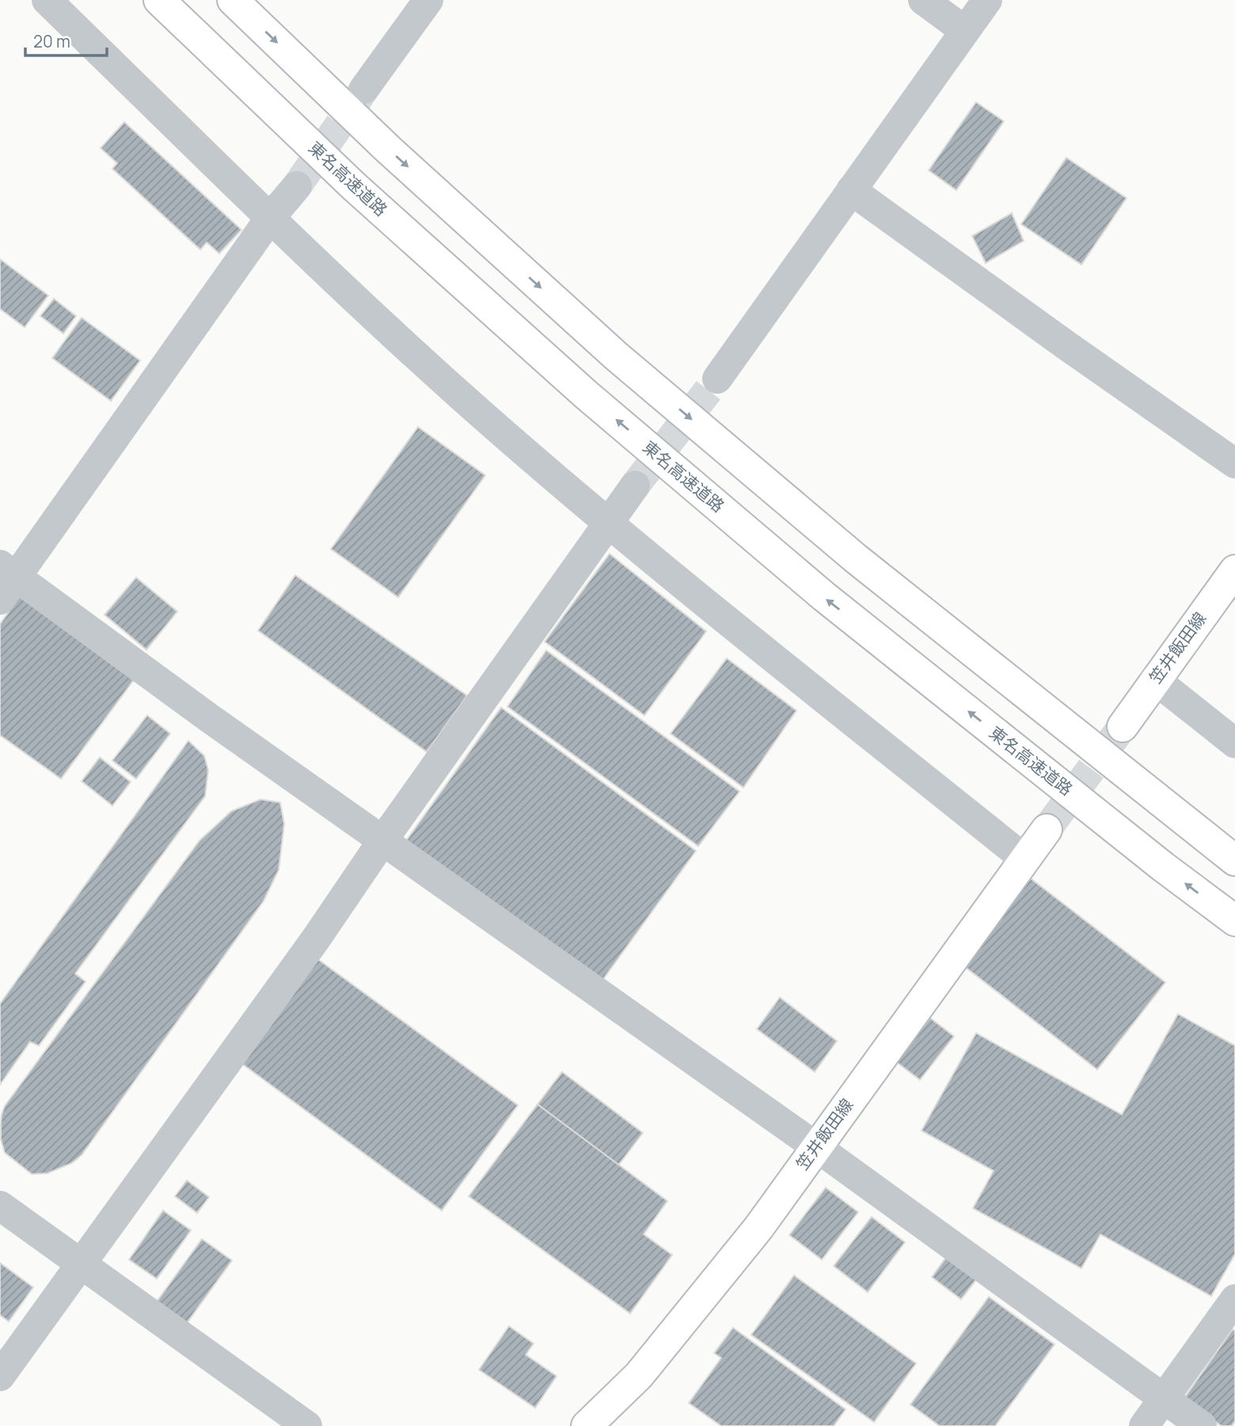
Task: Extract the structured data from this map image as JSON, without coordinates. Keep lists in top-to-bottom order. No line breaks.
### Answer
{"streets":{"main road":["東名高速道路","笠井飯田線"]},"scale_bar":"20 m"}
